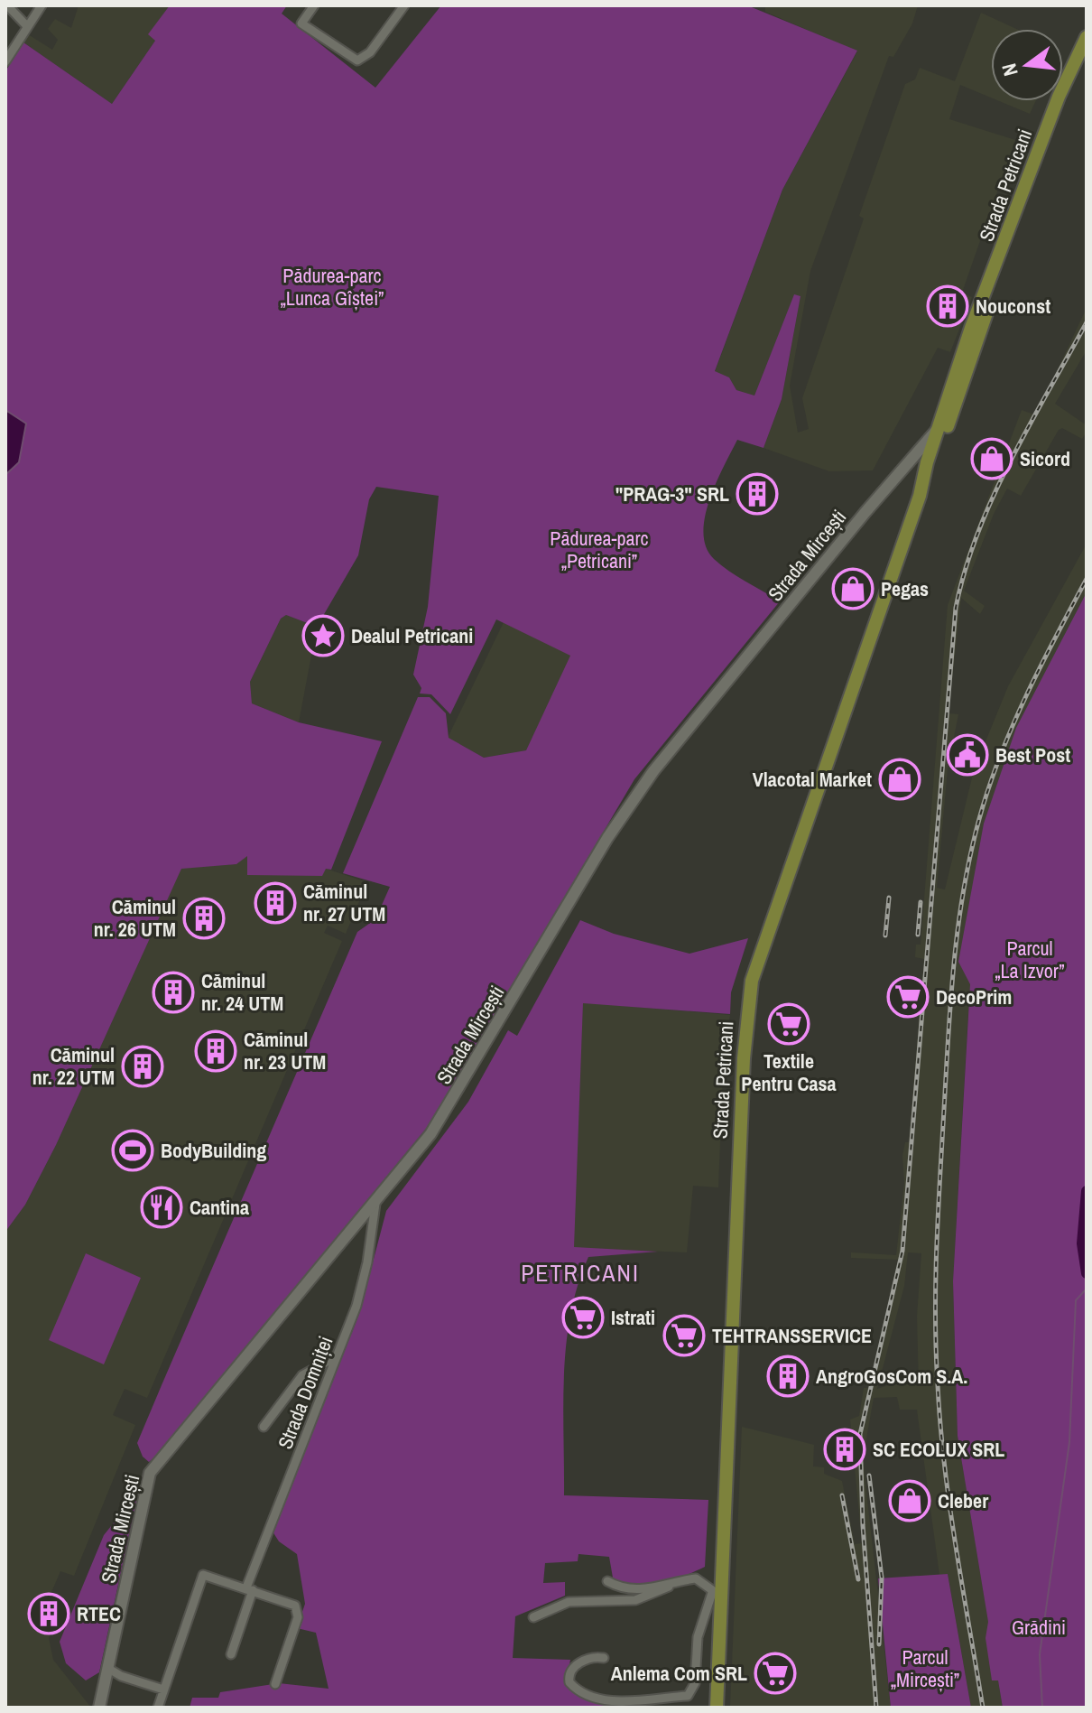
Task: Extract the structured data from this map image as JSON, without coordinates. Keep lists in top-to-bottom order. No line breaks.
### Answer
{"streets":{"main road":["Strada Petricani","Strada Mircești"],"street":["Strada Domniței"]},"crossings":[["Strada Petricani","Strada Mircești"],["Strada Mircești","Strada Domniței"]],"districts":["PETRICANI"],"parks":["Pădurea-parc „Lunca Gîștei”","Pădurea-parc „Petricani”","Parcul „La Izvor”","Grădini","Parcul „Mircești”"],"places":{"building":["Nouconst","\"PRAG-3\" SRL","Căminul nr. 27 UTM","Căminul nr. 26 UTM","Căminul nr. 24 UTM","Căminul nr. 23 UTM","Căminul nr. 22 UTM","AngroGosCom S.A.","SC ECOLUX SRL","RTEC"],"shop":["Sicord","Pegas","Vlacotal Market","Cleber"],"place":["Dealul Petricani"],"public building":["Best Post"],"supermarket":["DecoPrim","Textile Pentru Casa","Istrati","TEHTRANSSERVICE","Anlema Com SRL"],"sports":["BodyBuilding"],"restaurant":["Cantina"]},"north":"left"}
